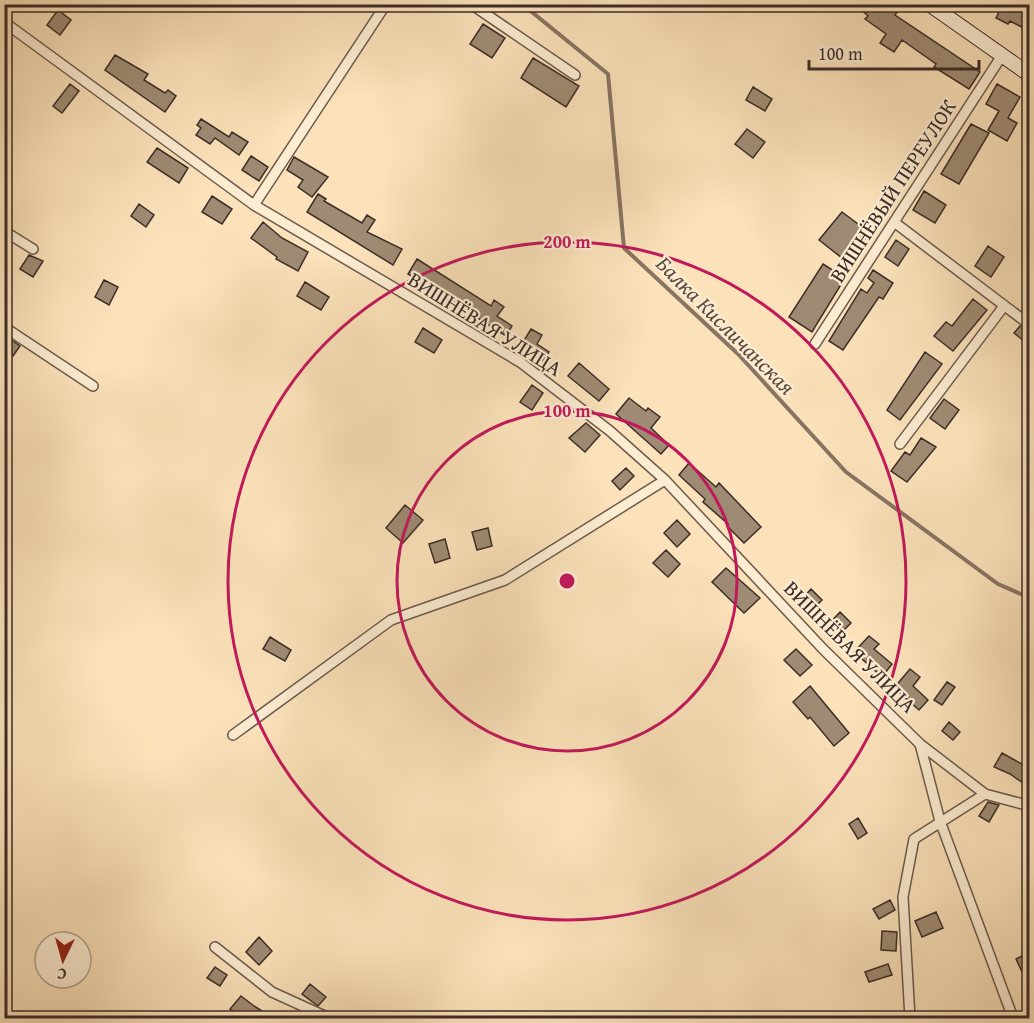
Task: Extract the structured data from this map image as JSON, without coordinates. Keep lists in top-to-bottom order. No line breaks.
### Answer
{"streets":{"street":["ВИШНЁВЫЙ ПЕРЕУЛОК","ВИШНЁВАЯ УЛИЦА"]},"water":["Балка Кисличанская"],"scale_bar":"100 m","north":"bottom","rings":["200 m","100 m"]}
